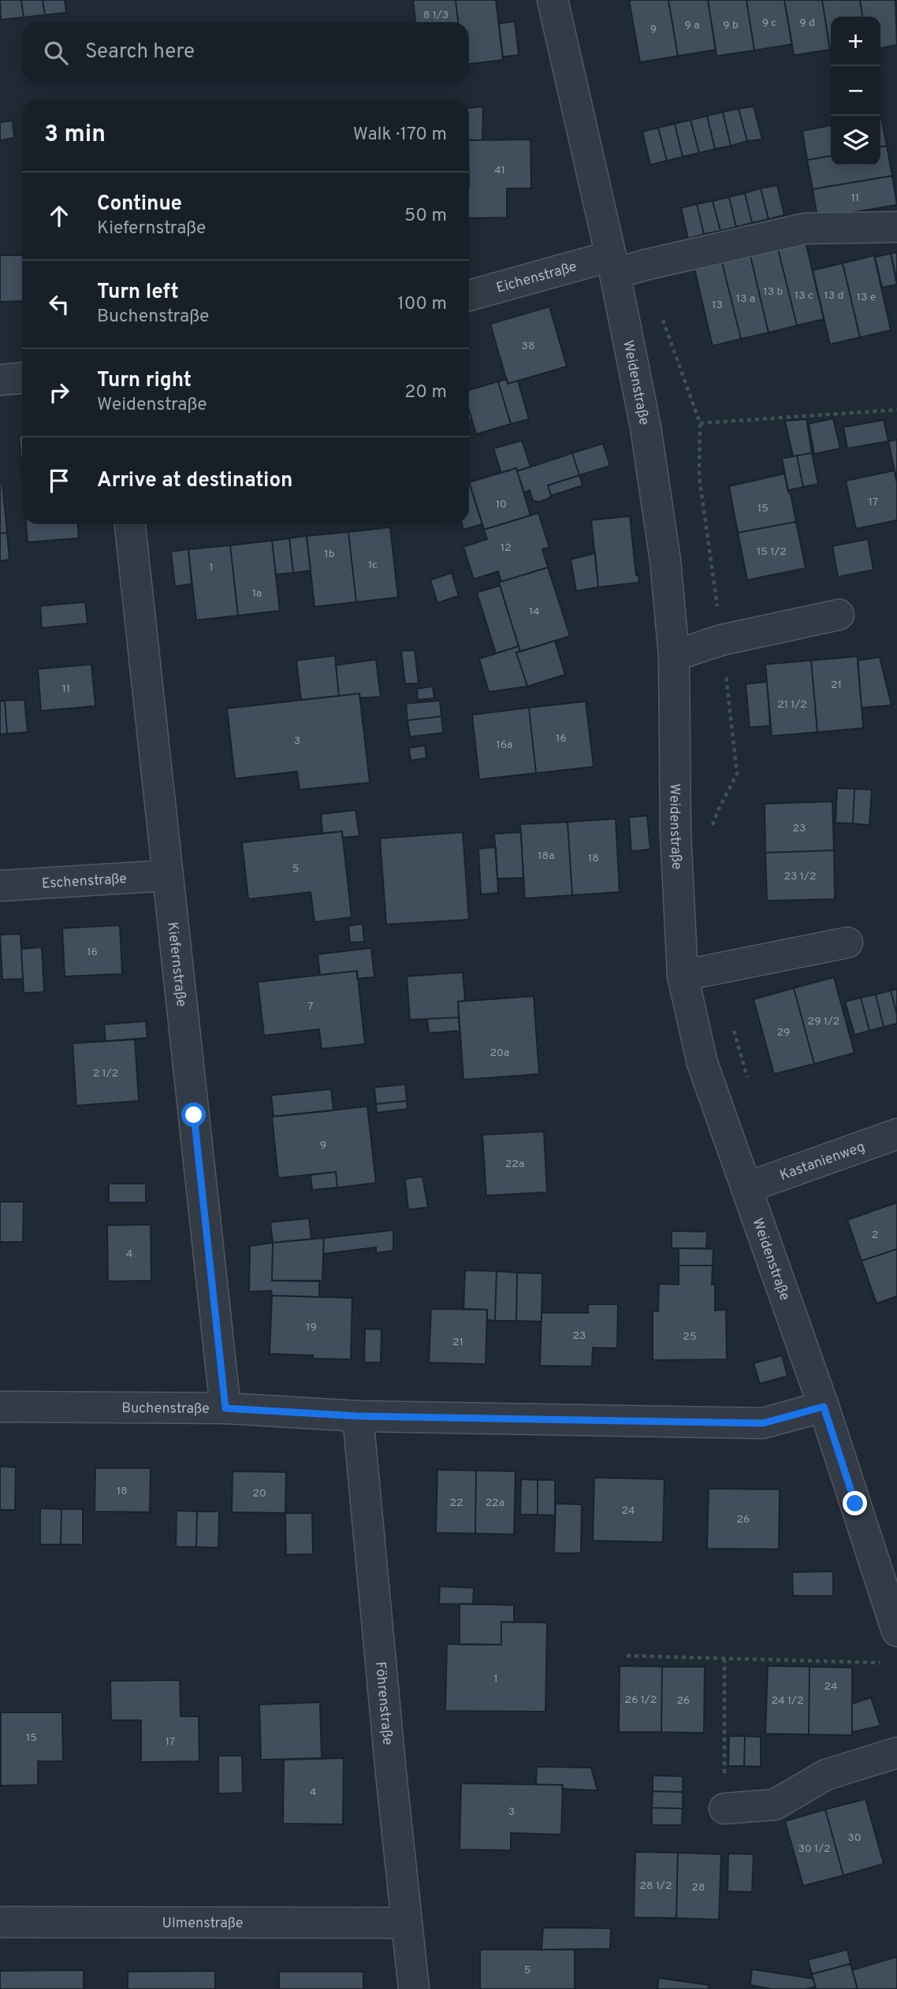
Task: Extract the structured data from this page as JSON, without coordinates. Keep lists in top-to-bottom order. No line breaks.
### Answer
{"streets":{"street":["Eichenstraße","Weidenstraße","Eschenstraße","Kiefernstraße","Kastanienweg","Buchenstraße","Föhrenstraße","Ulmenstraße"]},"crossings":[["Eichenstraße","Weidenstraße"],["Weidenstraße","Kastanienweg"],["Weidenstraße","Buchenstraße"],["Eschenstraße","Kiefernstraße"],["Kiefernstraße","Buchenstraße"],["Buchenstraße","Föhrenstraße"],["Föhrenstraße","Ulmenstraße"]],"house_numbers":["8 1/3","9 c","9 d","9 a","9 b","9","41","11","13 b","13 c","13 d","13 e","13 a","13","38","17","10","15","12","15 1/2","1b","1c","1","1a","14","21","11","21 1/2","16","3","16a","23","18a","18","5","23 1/2","16","7","29 1/2","29","20a","2 1/2","9","22a","2","4","19","23","25","21","18","20","22","22a","24","26","1","24","26 1/2","26","24 1/2","15","17","4","3","30","30 1/2","28 1/2","28","5"],"page":{"map_buttons":["+","−"],"search":"Search here","heading":["3 min","Walk · 170 m"],"list":[["Continue","Kiefernstraße","50 m"],["Turn left","Buchenstraße","100 m"],["Turn right","Weidenstraße","20 m"],"Arrive at destination"]}}
